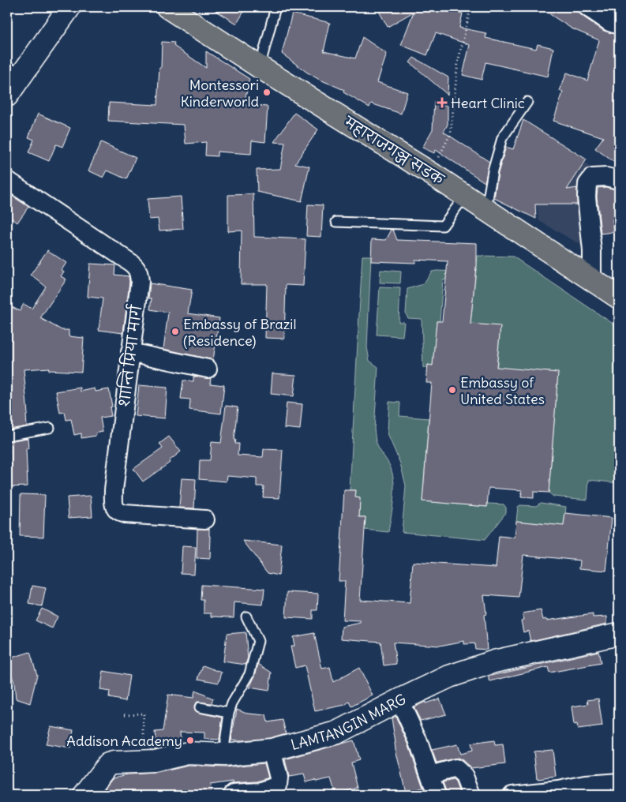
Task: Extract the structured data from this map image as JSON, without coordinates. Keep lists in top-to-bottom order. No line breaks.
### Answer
{"streets":{"main road":["महाराजगञ्ज सडक"],"street":["शान्ति प्रिया मार्ग","LAMTANGIN MARG"]},"places":{"other":["Montessori Kinderworld","Embassy of Brazil (Residence)","Embassy of United States","Addison Academy"],"health":["Heart Clinic"]}}
